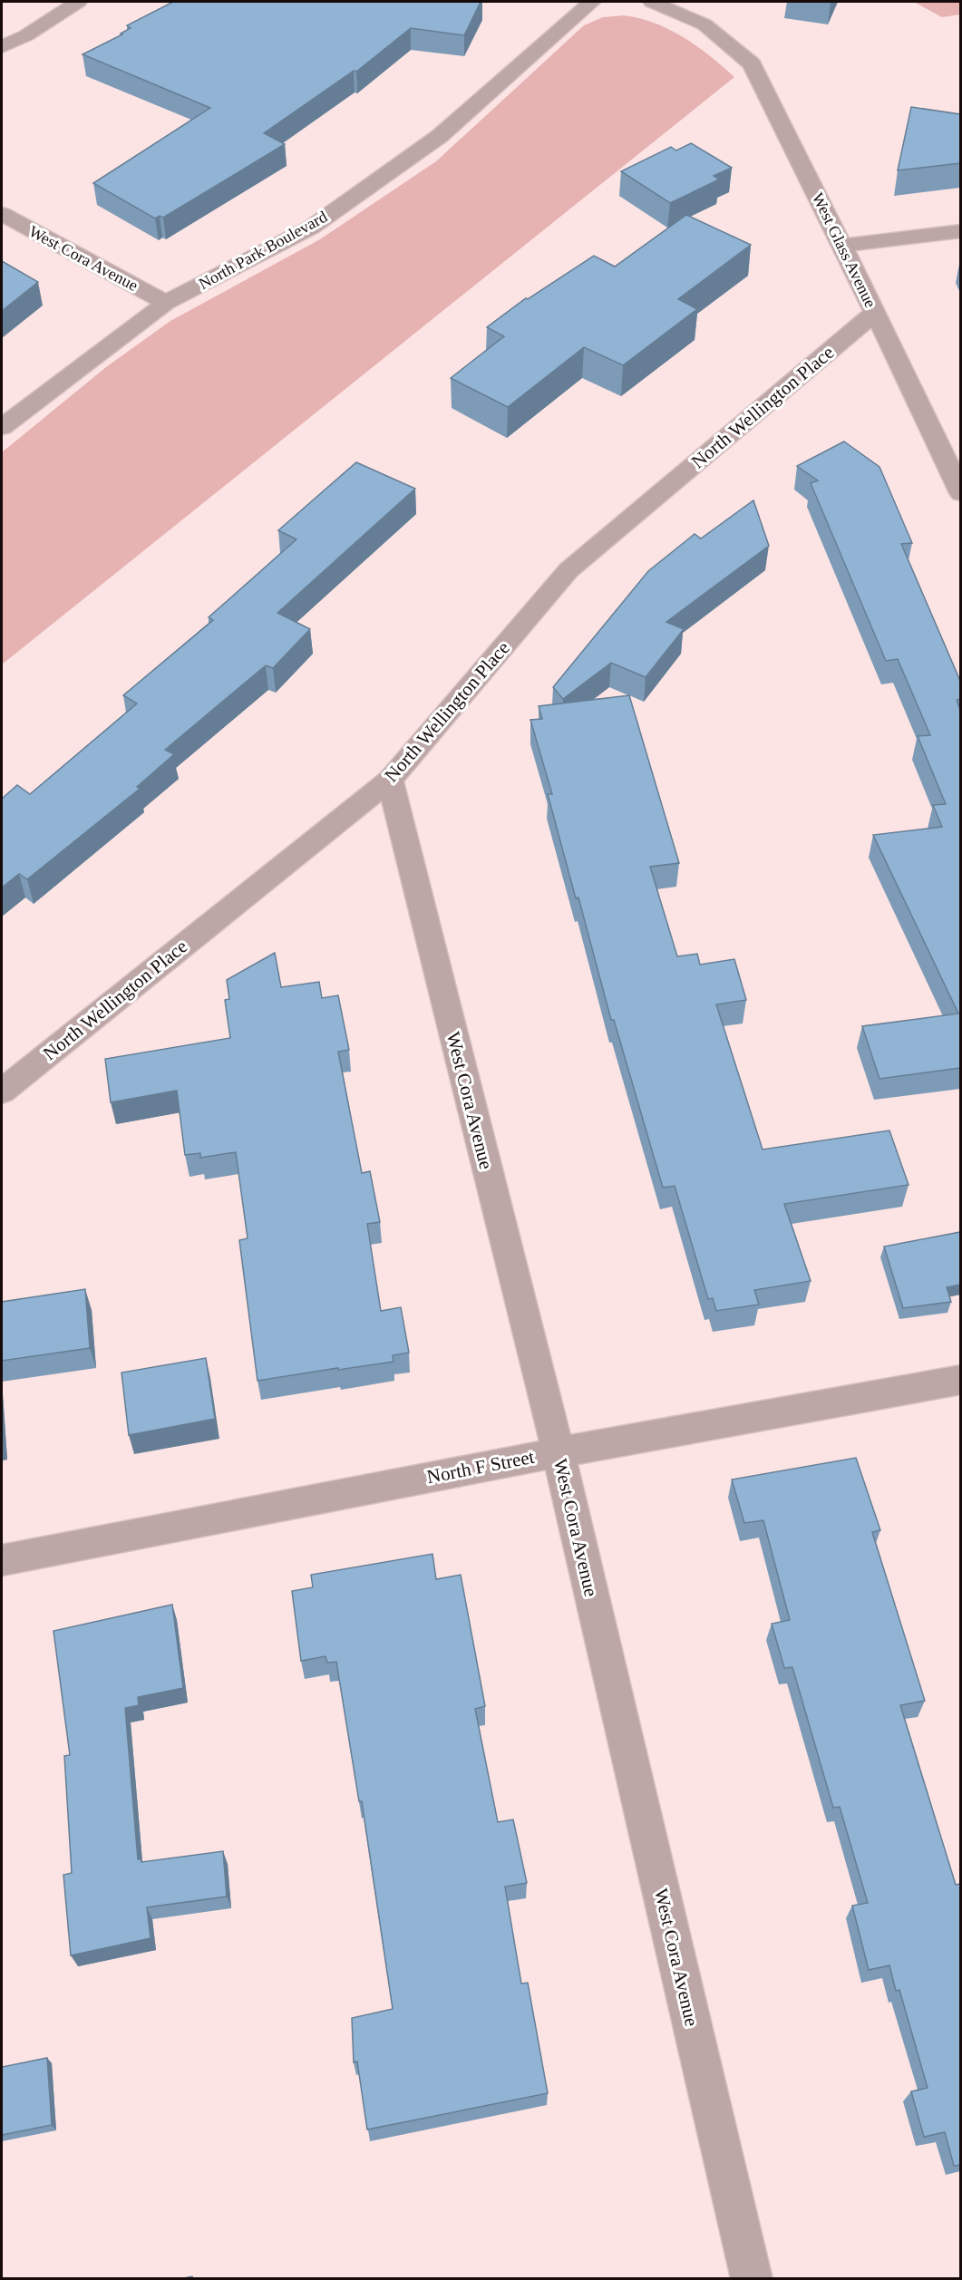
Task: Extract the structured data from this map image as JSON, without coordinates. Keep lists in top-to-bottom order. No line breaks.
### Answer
{"streets":{"street":["North Park Boulevard","West Glass Avenue","West Cora Avenue","North Wellington Place","North F Street"]},"crossings":[["North Park Boulevard","West Cora Avenue"],["West Glass Avenue","North Wellington Place"],["West Cora Avenue","North Wellington Place"],["West Cora Avenue","North F Street"]]}
